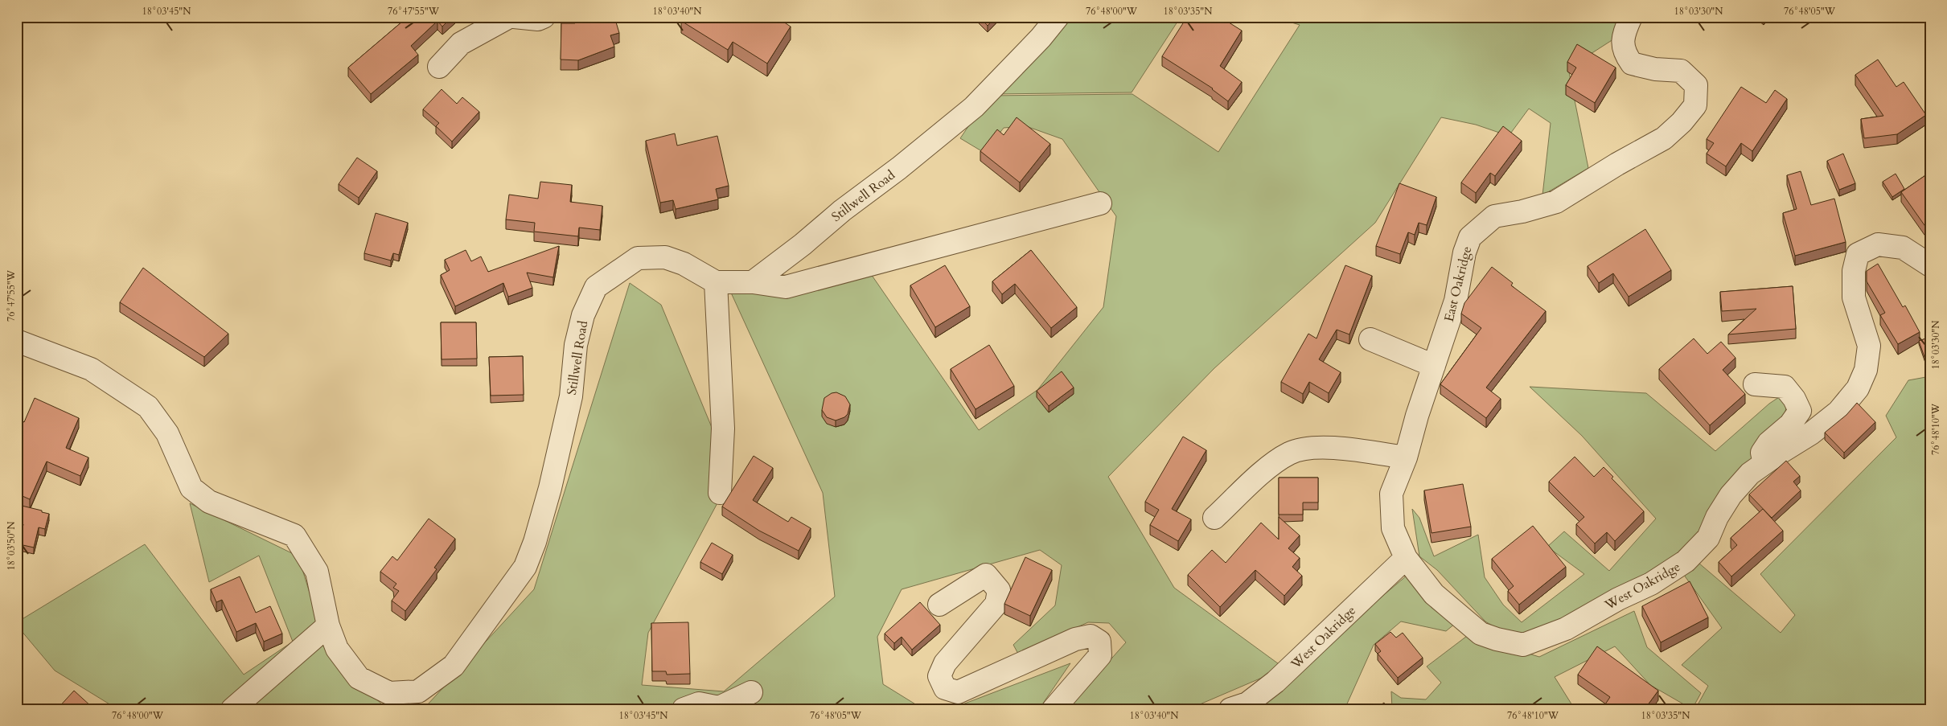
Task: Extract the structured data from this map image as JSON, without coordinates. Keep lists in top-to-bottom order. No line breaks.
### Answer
{"streets":{"street":["Stillwell Road","East Oakridge","West Oakridge"]},"crossings":[["East Oakridge","West Oakridge"]],"coordinates":["18°03'45\"N","76°47'55\"W","18°03'40\"N","76°48'00\"W","18°03'35\"N","18°03'30\"N","76°48'05\"W","76°48'10\"W","18°03'50\"N"]}
